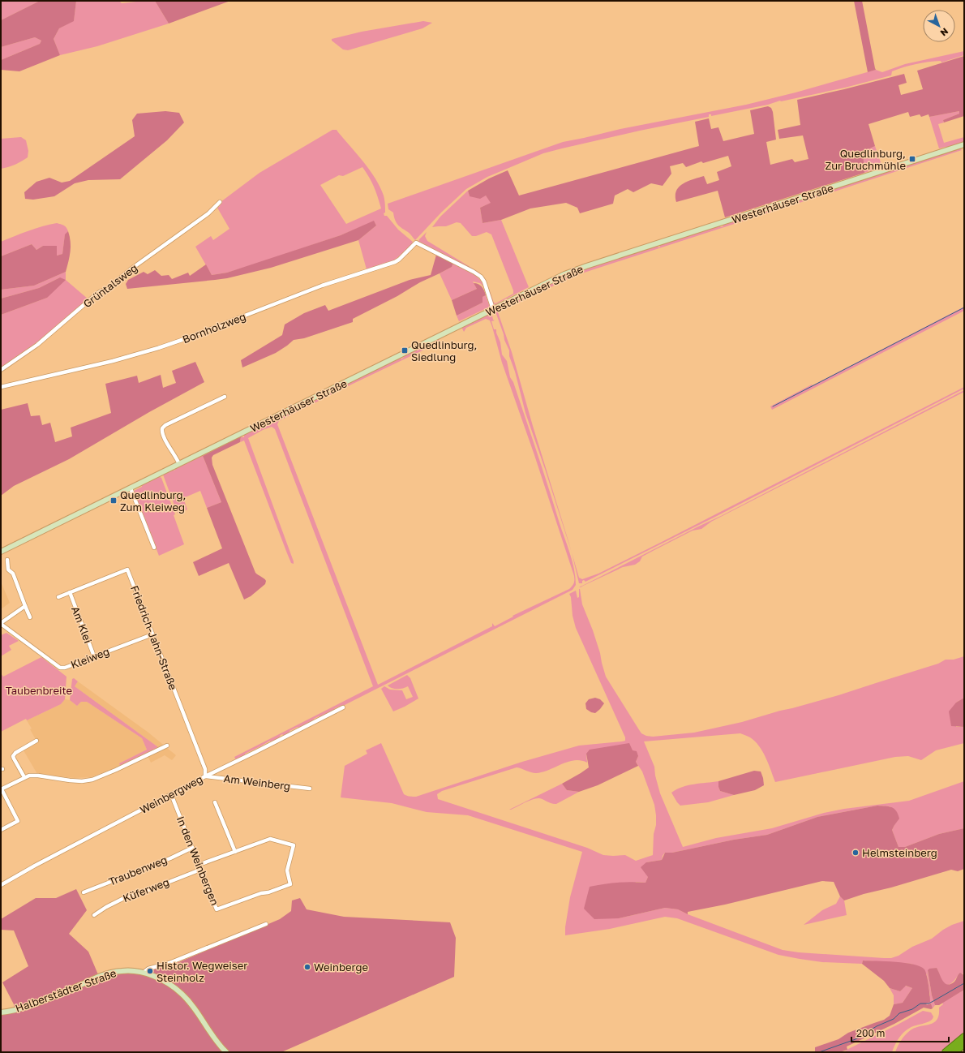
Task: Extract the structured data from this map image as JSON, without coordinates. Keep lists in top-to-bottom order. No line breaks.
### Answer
{"streets":{"main road":["Westerhäuser Straße","Halberstädter Straße"],"street":["Grüntalsweg","Bornholzweg","Am Klei","Friedrich-Jahn-Straße","Kleiweg","Am Weinberg","Weinbergweg","In den Weinbergen","Traubenweg","Küferweg"]},"crossings":[["Westerhäuser Straße","Bornholzweg"],["Am Klei","Friedrich-Jahn-Straße"],["Am Klei","Kleiweg"],["Friedrich-Jahn-Straße","Kleiweg"],["Friedrich-Jahn-Straße","Am Weinberg"],["Friedrich-Jahn-Straße","Weinbergweg"],["Am Weinberg","Weinbergweg"],["Weinbergweg","In den Weinbergen"],["In den Weinbergen","Traubenweg"],["In den Weinbergen","Küferweg"]],"parks":["Taubenbreite"],"places":{"transit":["Quedlinburg, Zur Bruchmühle","Quedlinburg, Siedlung","Quedlinburg, Zum Kleiweg"],"other":["Helmsteinberg","Weinberge","Histor. Wegweiser Steinholz"]},"scale_bar":"200 m","north":"bottom right"}
